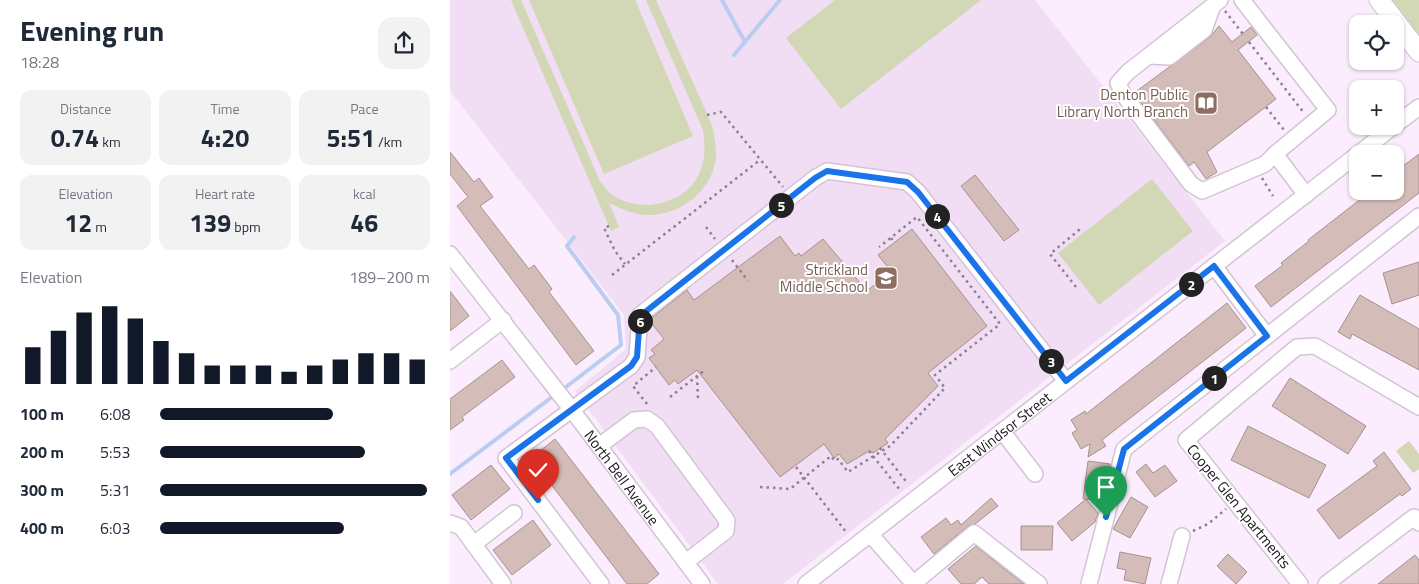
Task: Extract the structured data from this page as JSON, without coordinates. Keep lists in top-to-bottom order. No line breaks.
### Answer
{"streets":{"street":["East Windsor Street","North Bell Avenue","Cooper Glen Apartments"]},"places":{"library":["Denton Public Library North Branch"],"school or university":["Strickland Middle School"]},"page":{"heading":["Evening run","18:28"],"map_buttons":["+","−"],"stats":[["Distance","0.74 km"],["Time","4:20"],["Pace","5:51 /km"],["Elevation","12 m"],["Heart rate","139 bpm"],["kcal","46"]],"pins":["5","4","2","6","3","1"],"chart":["Elevation","189–200 m"],"list":[{"name":"100 m","note":"6:08"},{"name":"200 m","note":"5:53"},{"name":"300 m","note":"5:31"},{"name":"400 m","note":"6:03"}]}}
